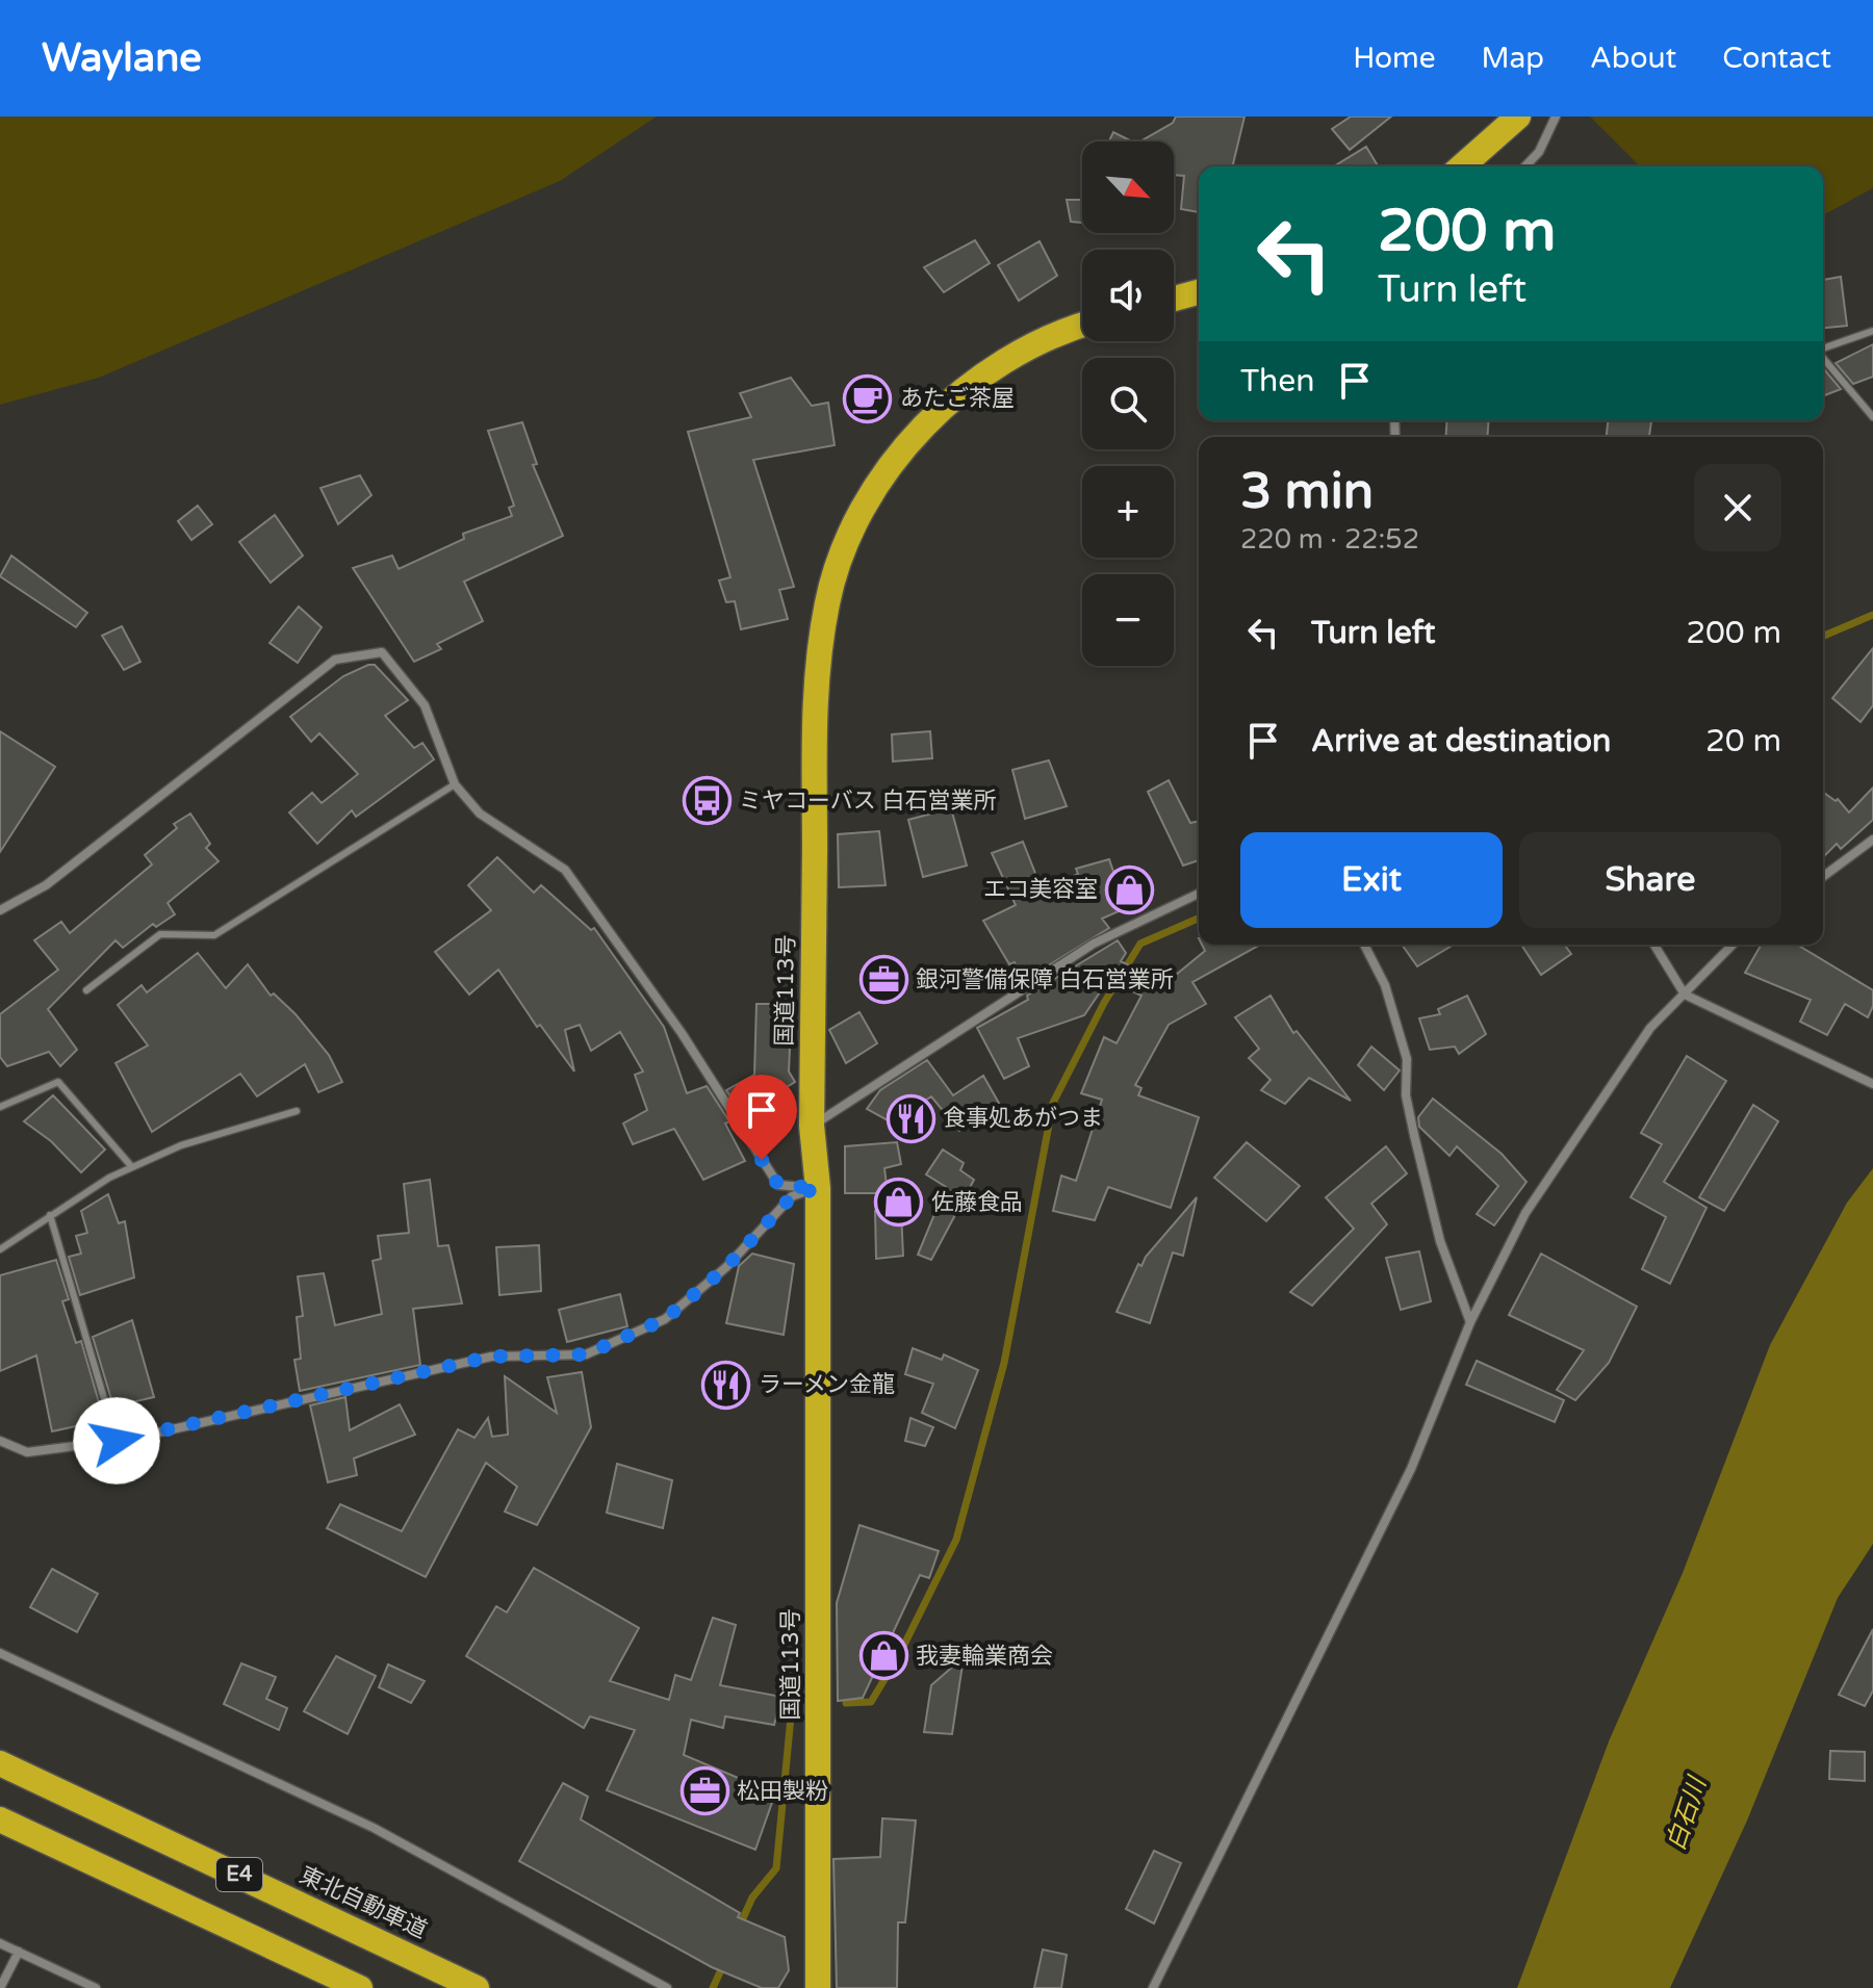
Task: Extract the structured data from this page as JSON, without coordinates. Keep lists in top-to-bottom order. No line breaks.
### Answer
{"streets":{"highway":["国道113号","E4","東北自動車道"]},"water":["白石川"],"places":{"cafe":["あたご茶屋"],"bus stop":["ミヤコーバス 白石営業所"],"shop":["エコ美容室","佐藤食品","我妻輪業商会"],"office":["銀河警備保障 白石営業所","松田製粉"],"restaurant":["食事処あがつま","ラーメン金龍"]},"north":"bottom right","page":{"header":"Waylane","nav":["Home","Map","About","Contact"],"map_buttons":["+","−"],"turn":["200 m","Turn left"],"then":"Then","heading":["3 min","220 m · 22:52"],"list":[{"name":"Turn left","value":"200 m"},{"name":"Arrive at destination","value":"20 m"}],"buttons":["Exit","Share"]}}
